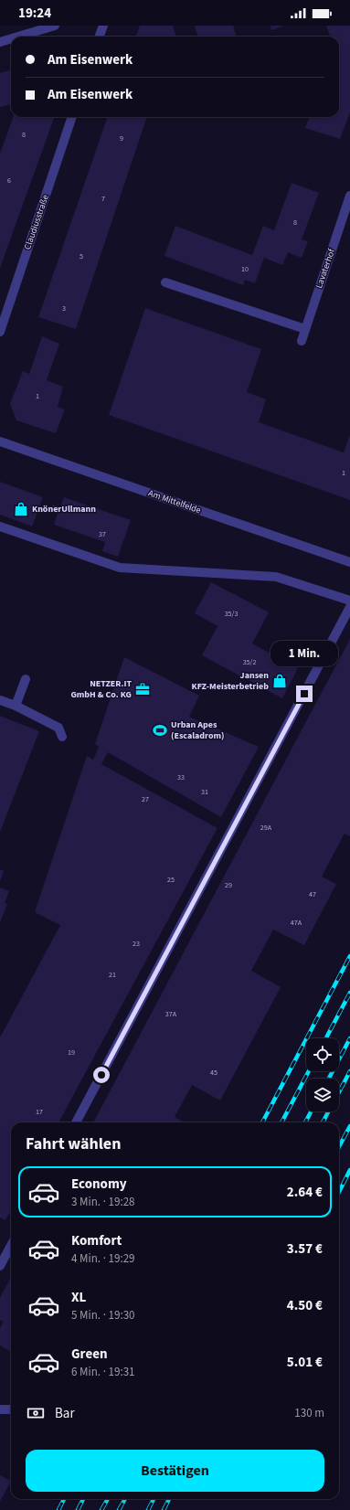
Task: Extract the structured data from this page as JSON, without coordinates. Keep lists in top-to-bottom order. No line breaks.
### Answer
{"streets":{"street":["Claudiusstraße","Lavaterhof","Am Mittelfelde"]},"places":{"shop":["KnönerUllmann","Jansen KFZ-Meisterbetrieb"],"office":["NETZER.IT GmbH & Co. KG"],"sports":["Urban Apes (Escaladrom)"]},"house_numbers":["8","9","6","7","8","5","10","3","1","1","37","35/3","35/2","33","31","27","29A","25","29","47","47A","23","21","37A","19","45","17"],"page":{"status":"19:24","banner":["Am Eisenwerk","Am Eisenwerk"],"bubble":"1 Min.","heading":"Fahrt wählen","list":[{"name":"Economy","note":"3 Min. · 19:28","value":"2.64 €"},{"name":"Komfort","note":"4 Min. · 19:29","value":"3.57 €"},{"name":"XL","note":"5 Min. · 19:30","value":"4.50 €"},{"name":"Green","note":"6 Min. · 19:31","value":"5.01 €"}],"pay":["Bar","130 m"],"buttons":"Bestätigen"}}
